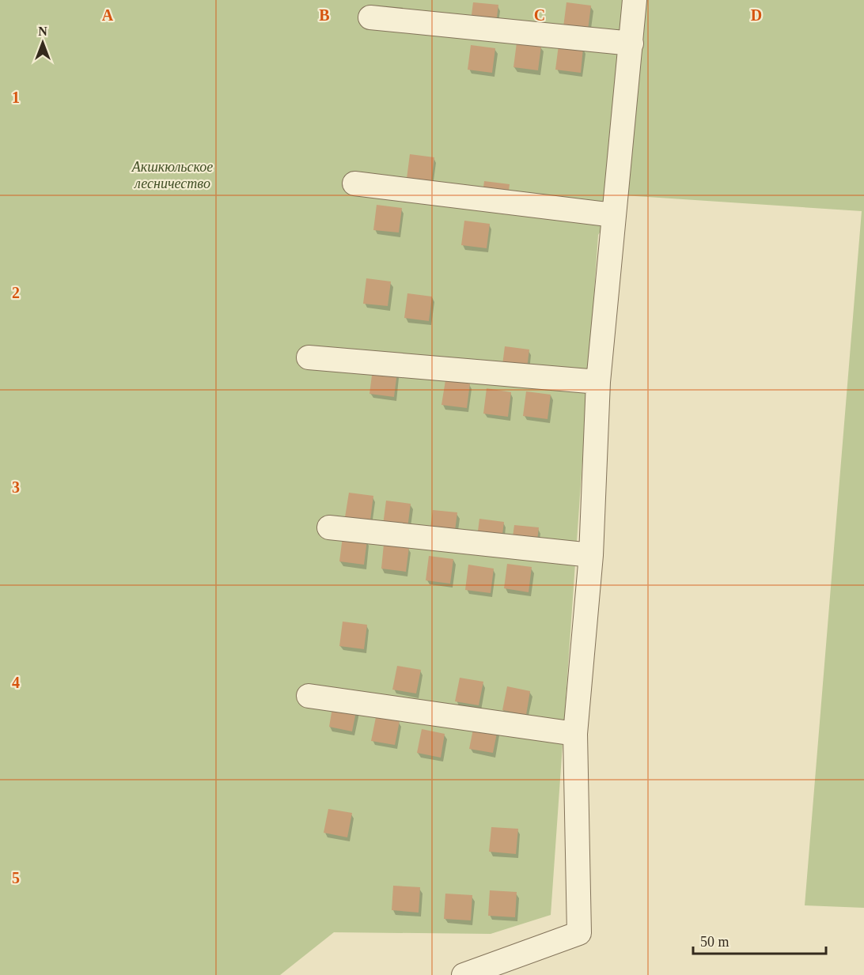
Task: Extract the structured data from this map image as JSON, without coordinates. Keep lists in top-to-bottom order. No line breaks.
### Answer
{"parks":["Акшкюльское лесничество"],"scale_bar":"50 m","north":"top","grid":{"columns":["A","B","C","D"],"rows":["1","2","3","4","5"]}}
